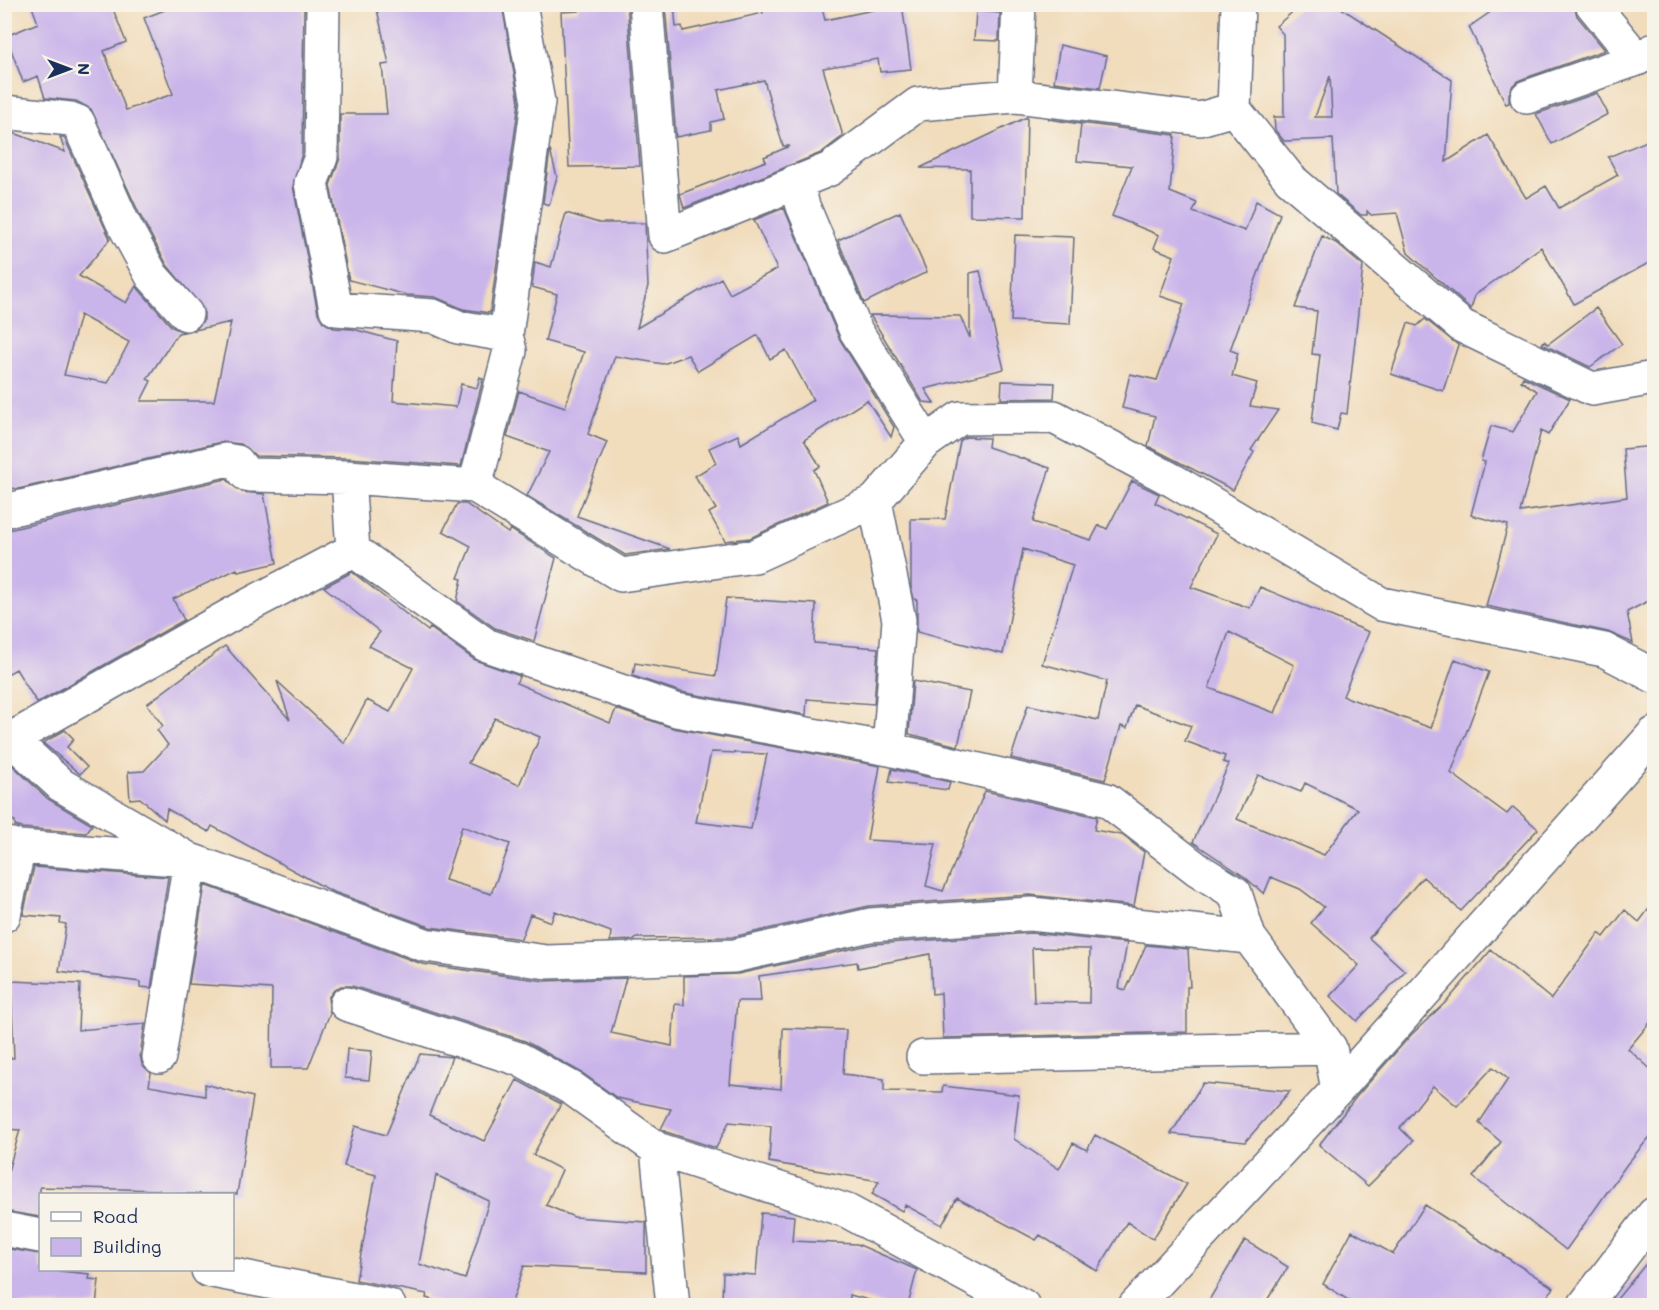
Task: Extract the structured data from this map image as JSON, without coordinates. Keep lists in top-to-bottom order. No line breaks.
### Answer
{"legend":["Road","Building"],"north":"right"}
